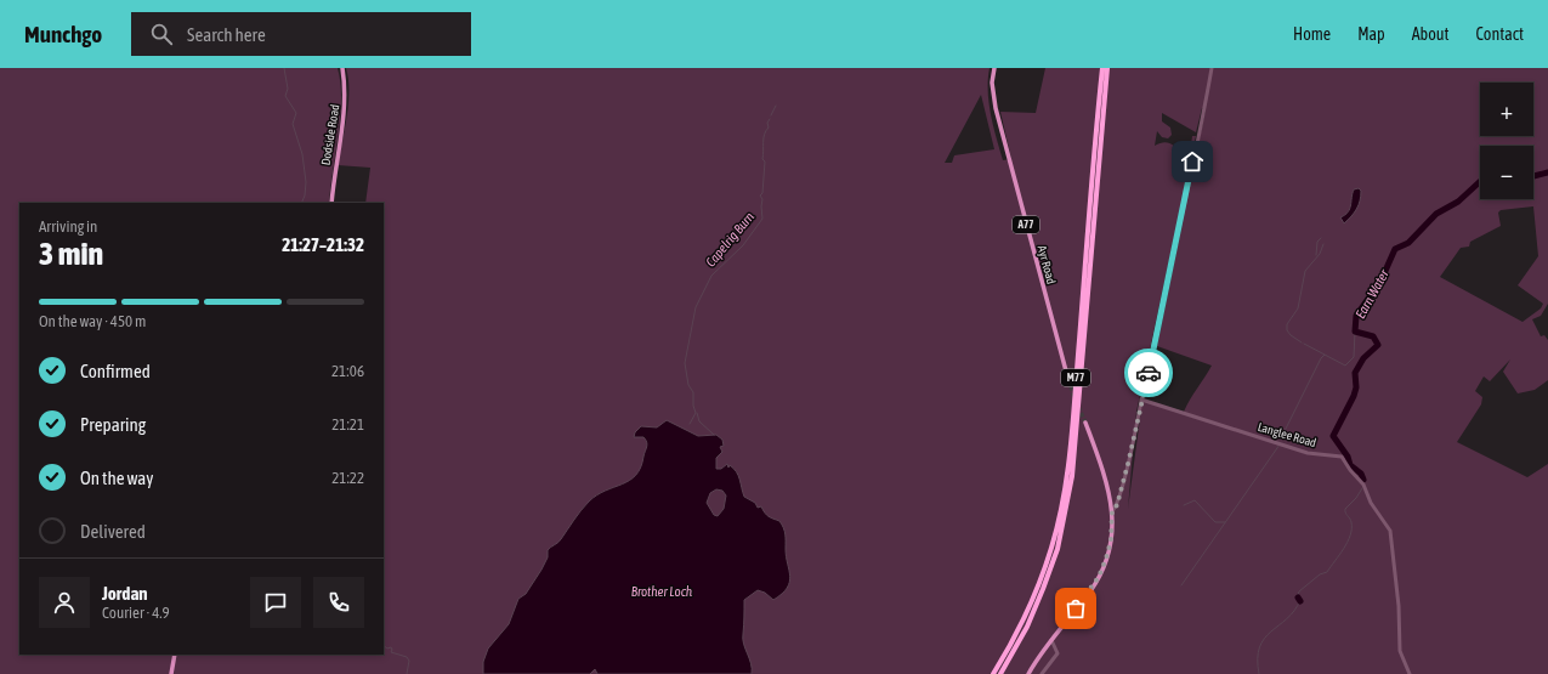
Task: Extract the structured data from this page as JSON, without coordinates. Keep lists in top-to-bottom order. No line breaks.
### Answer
{"streets":{"highway":["M77"],"main road":["Dodside Road","A77","Ayr Road"],"street":["Langlee Road"]},"water":["Capelrig Burn","Earn Water","Brother Loch"],"page":{"header":"Munchgo","search":"Search here","nav":["Home","Map","About","Contact"],"map_buttons":["+","−"],"heading":["3 min","Arriving in","21:27–21:32"],"panel":["Jordan","Courier · 4.9"],"bar":"On the way · 450 m","list":[["Confirmed","21:06"],["Preparing","21:21"],["On the way","21:22"],"Delivered"]}}
